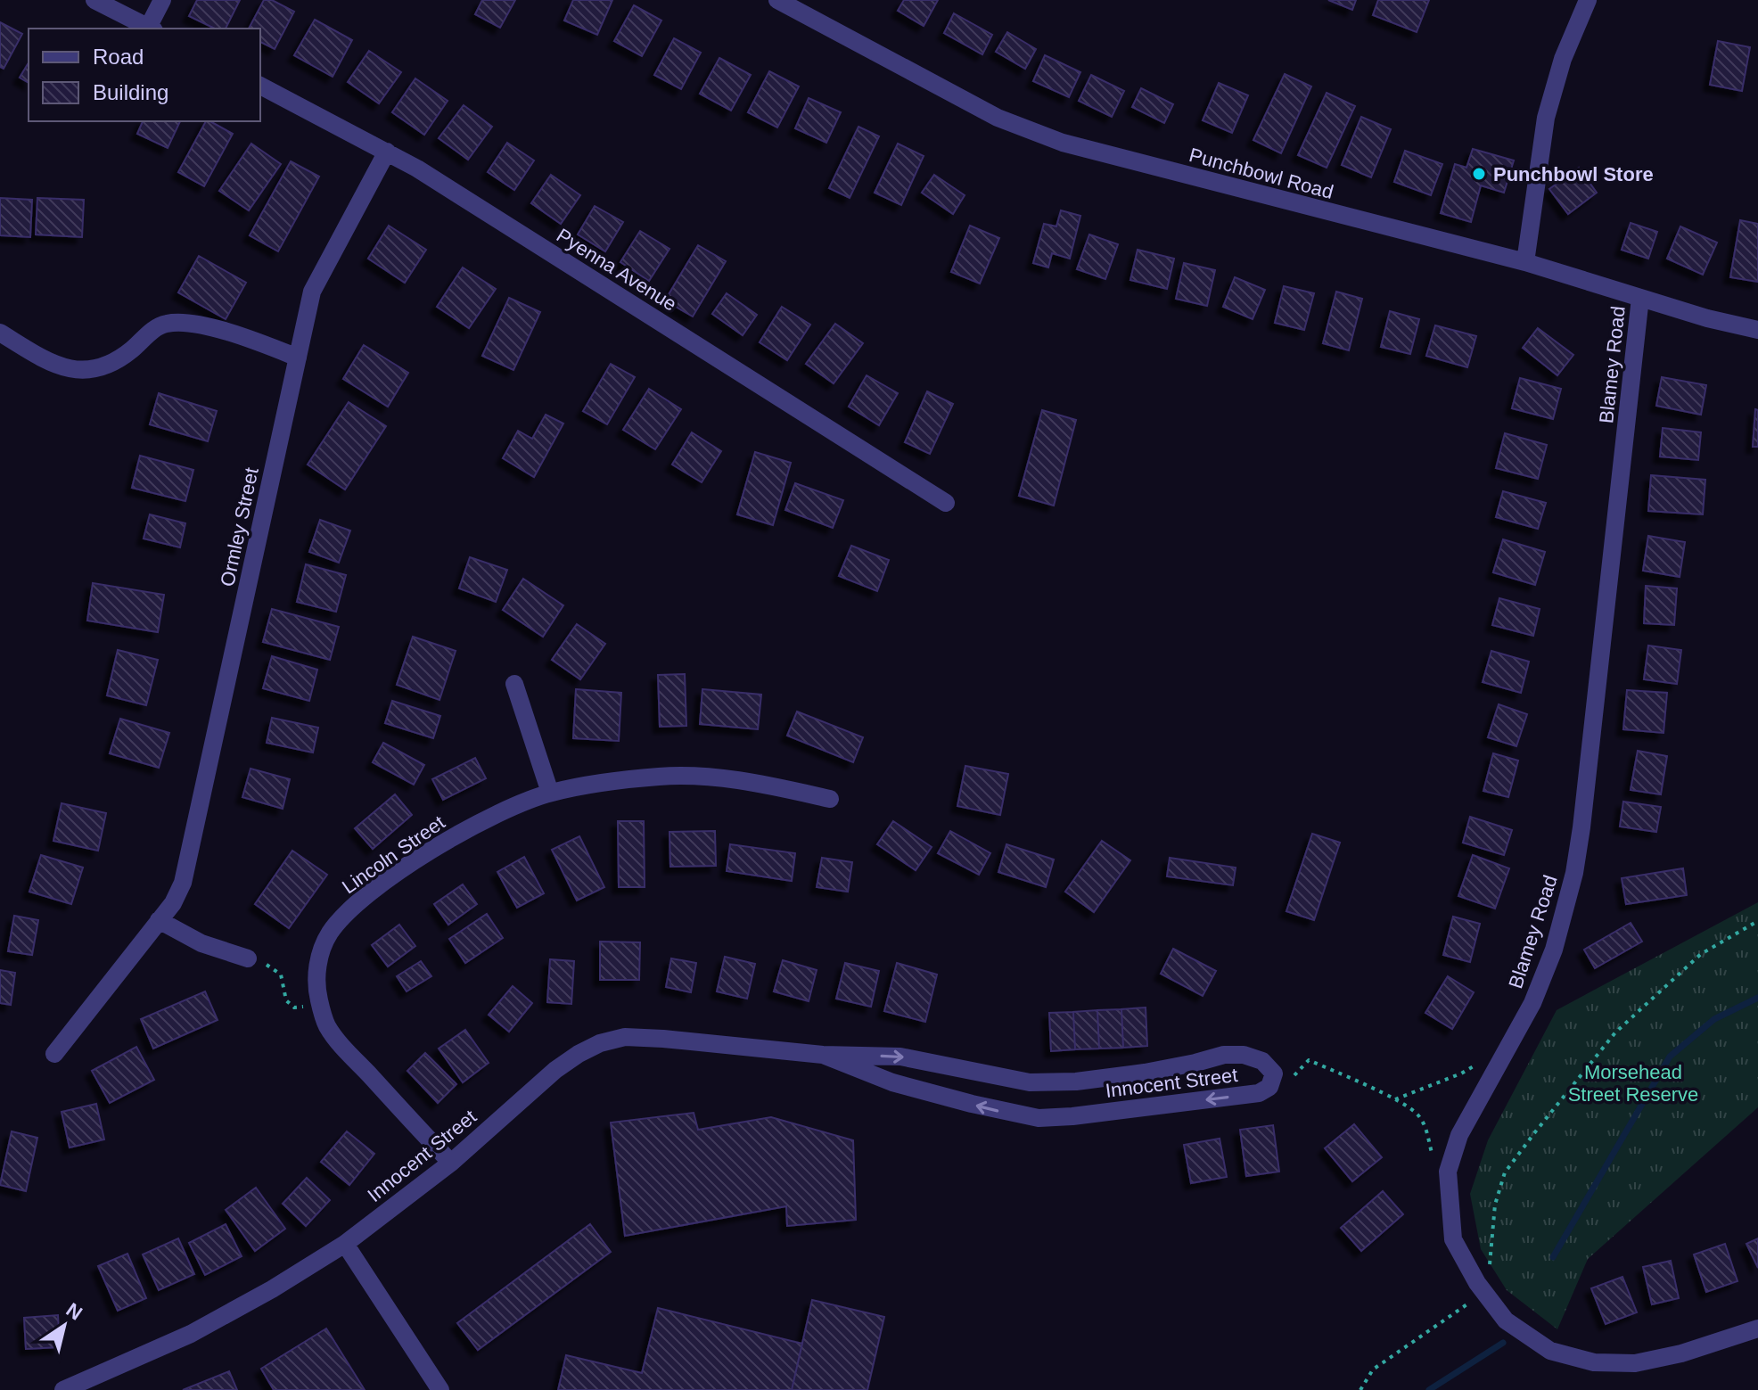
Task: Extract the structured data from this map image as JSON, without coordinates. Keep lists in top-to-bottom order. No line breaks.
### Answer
{"streets":{"street":["Punchbowl Road","Pyenna Avenue","Blamey Road","Ormley Street","Lincoln Street","Innocent Street"]},"crossings":[["Punchbowl Road","Blamey Road"],["Pyenna Avenue","Ormley Street"],["Lincoln Street","Innocent Street"]],"parks":["Morsehead Street Reserve"],"places":["Punchbowl Store"],"legend":["Road","Building"],"north":"top right"}
